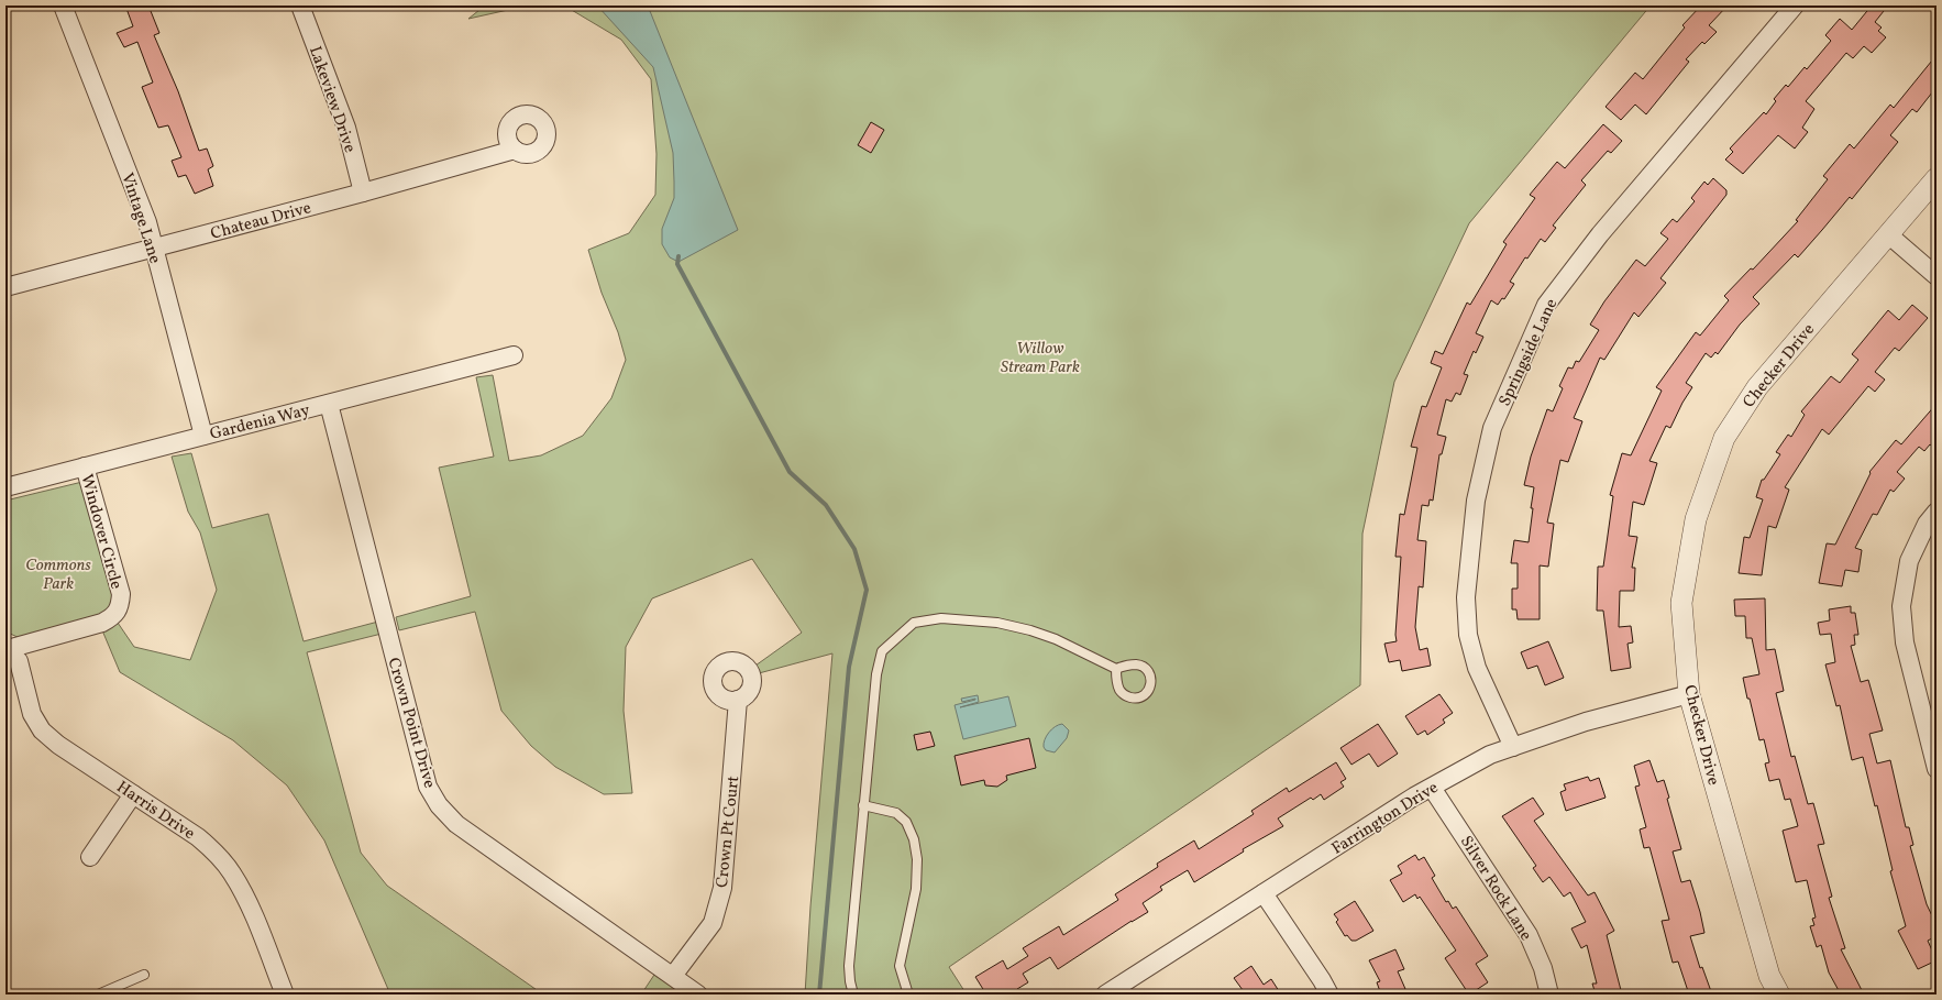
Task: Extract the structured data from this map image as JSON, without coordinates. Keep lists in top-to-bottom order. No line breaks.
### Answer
{"streets":{"street":["Lakeview Drive","Vintage Lane","Chateau Drive","Springside Lane","Checker Drive","Gardenia Way","Windover Circle","Crown Point Drive","Harris Drive","Farrington Drive","Crown Pt Court","Silver Rock Lane"]},"crossings":[["Lakeview Drive","Chateau Drive"],["Vintage Lane","Chateau Drive"],["Vintage Lane","Gardenia Way"],["Springside Lane","Farrington Drive"],["Checker Drive","Farrington Drive"],["Gardenia Way","Windover Circle"],["Gardenia Way","Crown Point Drive"],["Windover Circle","Harris Drive"],["Crown Point Drive","Crown Pt Court"],["Farrington Drive","Silver Rock Lane"]],"parks":["Willow Stream Park","Commons Park"]}
